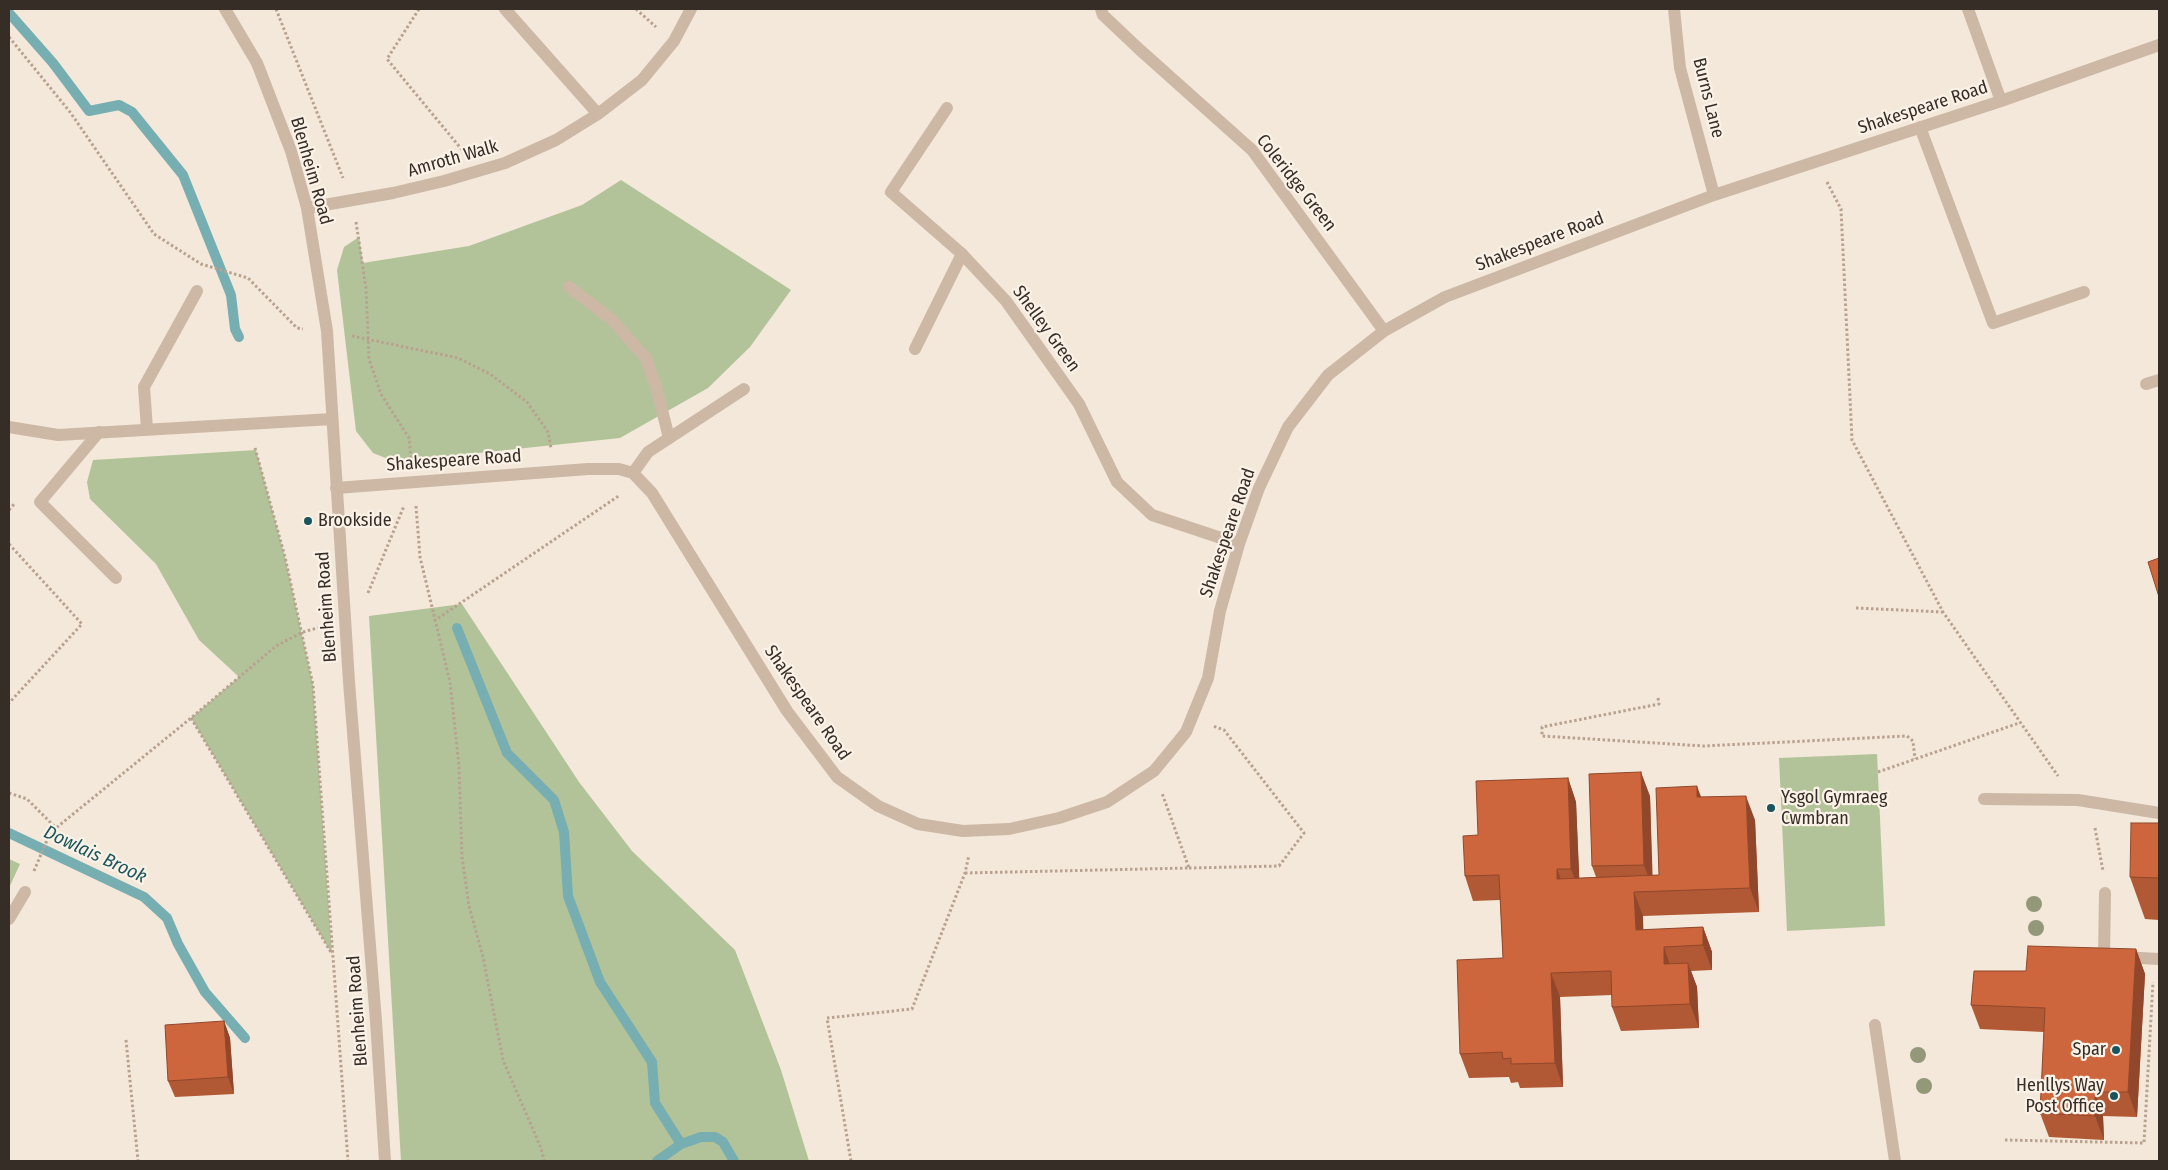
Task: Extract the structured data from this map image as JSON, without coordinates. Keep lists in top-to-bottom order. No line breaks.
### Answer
{"streets":{"street":["Burns Lane","Shakespeare Road","Amroth Walk","Blenheim Road","Coleridge Green","Shelley Green"]},"crossings":[["Burns Lane","Shakespeare Road"],["Shakespeare Road","Blenheim Road"],["Shakespeare Road","Coleridge Green"],["Shakespeare Road","Shelley Green"],["Amroth Walk","Blenheim Road"]],"water":["Dowlais Brook"],"places":["Brookside","Ysgol Gymraeg Cwmbran","Spar","Henllys Way Post Office"]}
